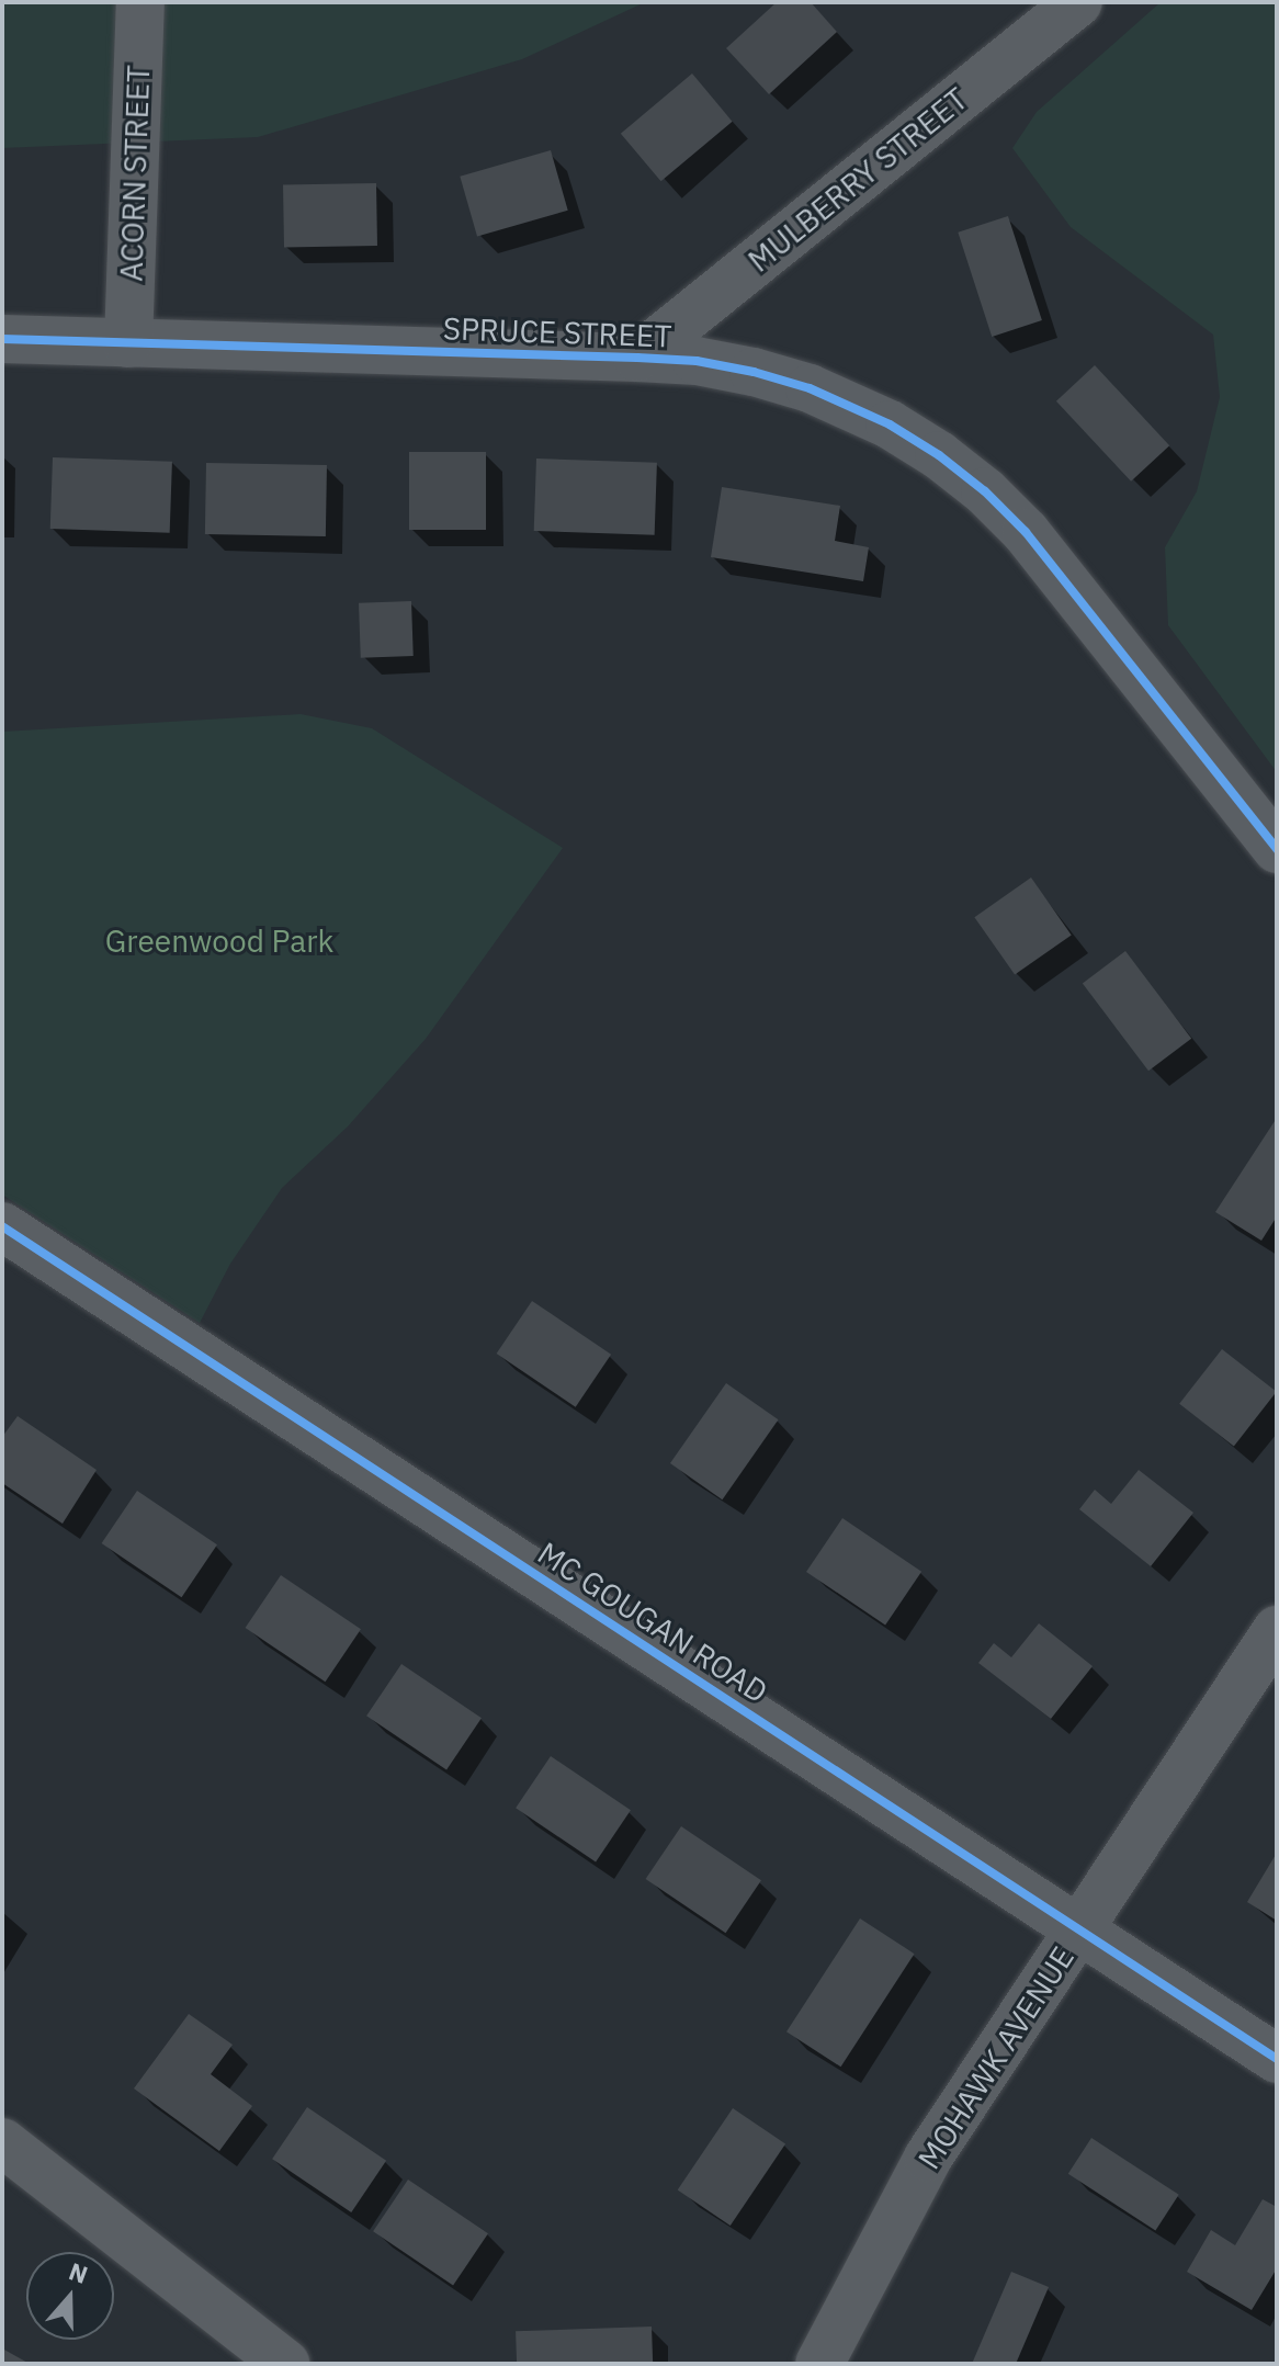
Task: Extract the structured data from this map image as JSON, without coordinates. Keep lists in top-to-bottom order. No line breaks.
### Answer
{"streets":{"street":["ACORN STREET","MULBERRY STREET","SPRUCE STREET","MC GOUGAN ROAD","MOHAWK AVENUE"]},"crossings":[["ACORN STREET","SPRUCE STREET"],["MULBERRY STREET","SPRUCE STREET"],["MC GOUGAN ROAD","MOHAWK AVENUE"]],"parks":["Greenwood Park"],"north":"top"}
